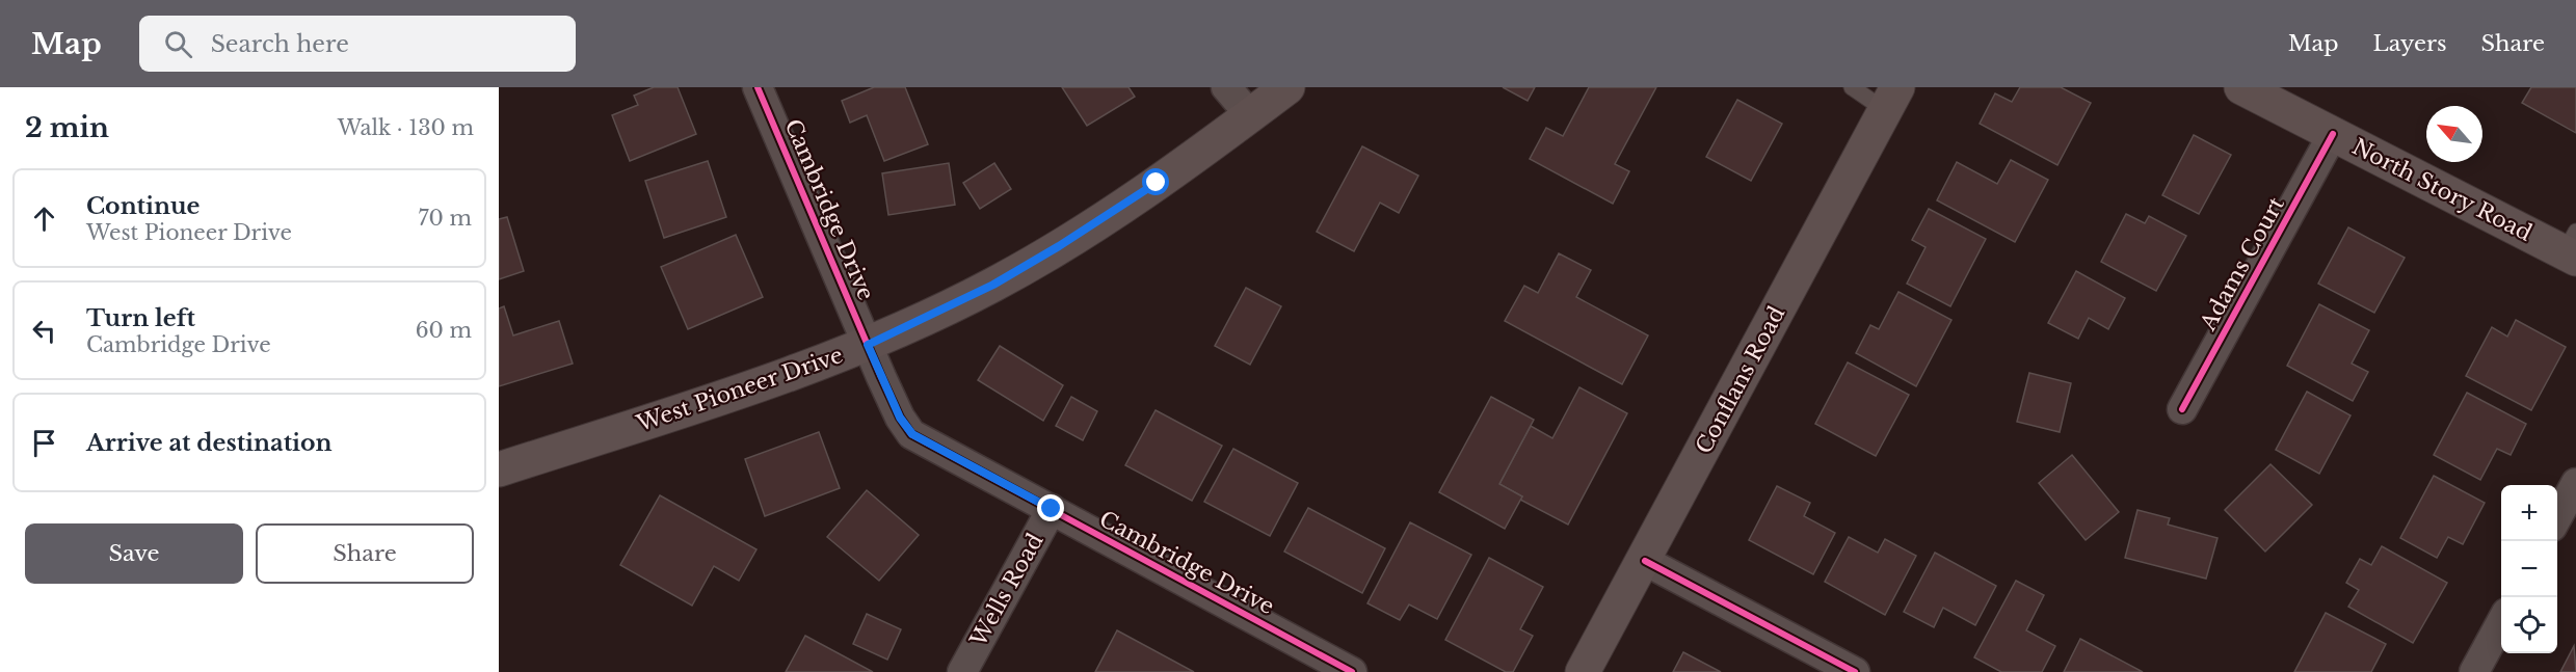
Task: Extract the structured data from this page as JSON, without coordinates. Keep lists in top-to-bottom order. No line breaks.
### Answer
{"streets":{"main road":["North Story Road","Conflans Road","West Pioneer Drive"],"street":["Cambridge Drive","Adams Court","Wells Road"]},"crossings":[["North Story Road","Adams Court"],["Cambridge Drive","West Pioneer Drive"],["Cambridge Drive","Wells Road"]],"north":"top left","page":{"header":"Map","search":"Search here","nav":["Map","Layers","Share"],"heading":["2 min","Walk · 130 m"],"list":[["Continue","West Pioneer Drive","70 m"],["Turn left","Cambridge Drive","60 m"],"Arrive at destination"],"map_buttons":["+","−"],"buttons":["Save","Share"]}}
